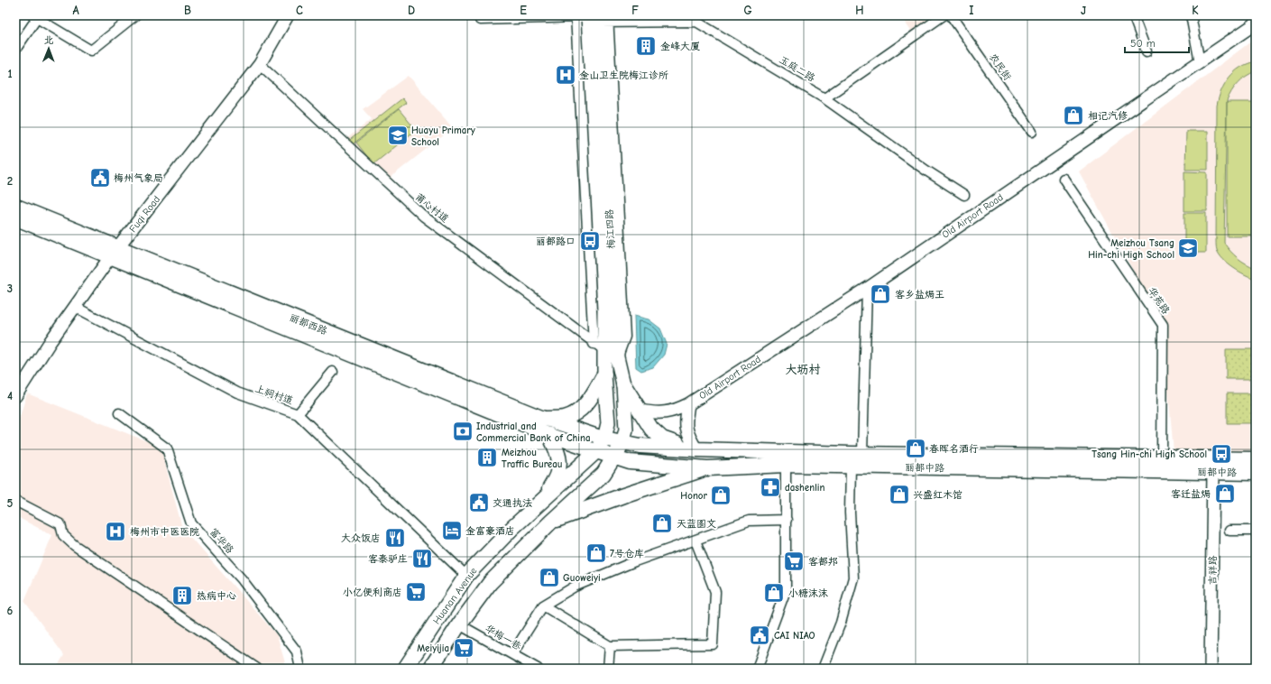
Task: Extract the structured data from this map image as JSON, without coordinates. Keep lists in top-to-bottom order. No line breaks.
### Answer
{"streets":{"main road":["梅江四路","丽都西路","丽都中路","Huanan Avenue"],"street":["农民街","玉庭二路","莆心村道","Fuqi Road","Old Airport Road","华苑路","上祠村道","富华路","吉祥路","华梅一巷"]},"crossings":[["玉庭二路","梅江四路"],["莆心村道","Fuqi Road"],["莆心村道","梅江四路"],["Fuqi Road","丽都西路"],["Fuqi Road","上祠村道"],["梅江四路","丽都西路"],["梅江四路","丽都中路"],["梅江四路","Huanan Avenue"],["华苑路","丽都中路"],["丽都西路","丽都中路"],["丽都西路","Huanan Avenue"],["上祠村道","Huanan Avenue"],["丽都中路","吉祥路"],["丽都中路","Huanan Avenue"],["Huanan Avenue","华梅一巷"]],"districts":["大坜村"],"places":{"building":["金峰大厦","Meizhou Traffic Bureau","热病中心"],"hospital":["金山卫生院梅江诊所","梅州市中医医院"],"shop":["相记汽修","客乡盐焗王","春晖名酒行","客迁盐焗","兴盛红木馆","Honor","天蓝图文","7号仓库","Guoweiyi","小糖沫沫"],"school or university":["Huayu Primary School","Meizhou Tsang Hin-chi High School"],"public building":["梅州气象局","交通执法","CAI NIAO"],"bus stop":["丽都路口","Tsang Hin-chi High School"],"bank":["Industrial and Commercial Bank of China"],"pharmacy":["dashenlin"],"hotel":["金富豪酒店"],"restaurant":["大众饭店","客泰驴庄"],"supermarket":["客都邦","小亿便利商店","Meiyijia"]},"scale_bar":"50 m","north":"top","grid":{"columns":["A","B","C","D","E","F","G","H","I","J","K"],"rows":["1","2","3","4","5","6"]}}
